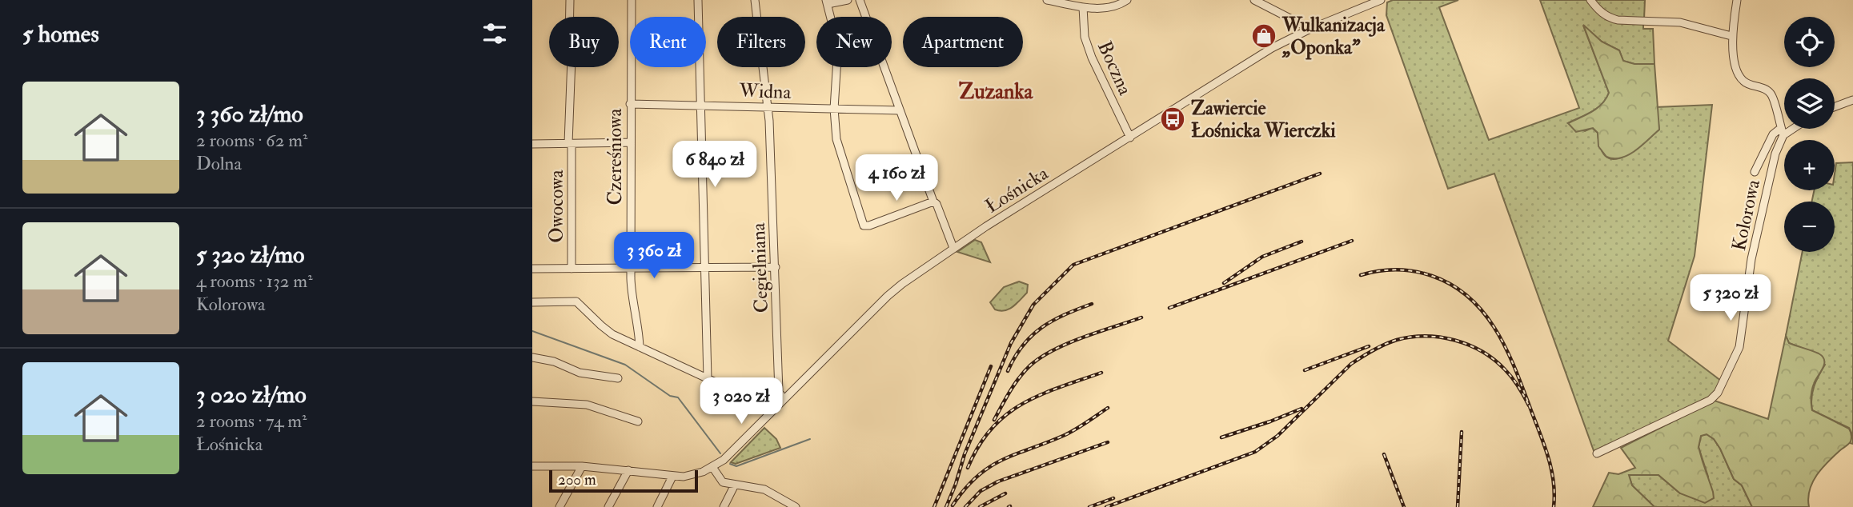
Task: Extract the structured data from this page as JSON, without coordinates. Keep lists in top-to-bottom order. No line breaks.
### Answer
{"streets":{"street":["Boczna","Widna","Czereśniowa","Łośnicka","Owocowa","Kolorowa","Cegielniana"]},"crossings":[["Boczna","Łośnicka"],["Widna","Czereśniowa"],["Widna","Cegielniana"],["Łośnicka","Cegielniana"]],"districts":["Zuzanka"],"places":{"shop":["Wulkanizacja „Oponka”"],"bus stop":["Zawiercie Łośnicka Wierczki"]},"scale_bar":"200 m","page":{"heading":"5 homes","map_buttons":["+","−"],"chip":["Buy","Rent","Filters","New","Apartment"],"list":[{"name":"3 360 zł/mo","note":"2 rooms · 62 m² · Dolna"},{"name":"5 320 zł/mo","note":"4 rooms · 132 m² · Kolorowa"},{"name":"3 020 zł/mo","note":"2 rooms · 74 m² · Łośnicka"}],"price":["6 840 zł","4 160 zł","3 360 zł","5 320 zł","3 020 zł"],"scale":"200 m"}}
